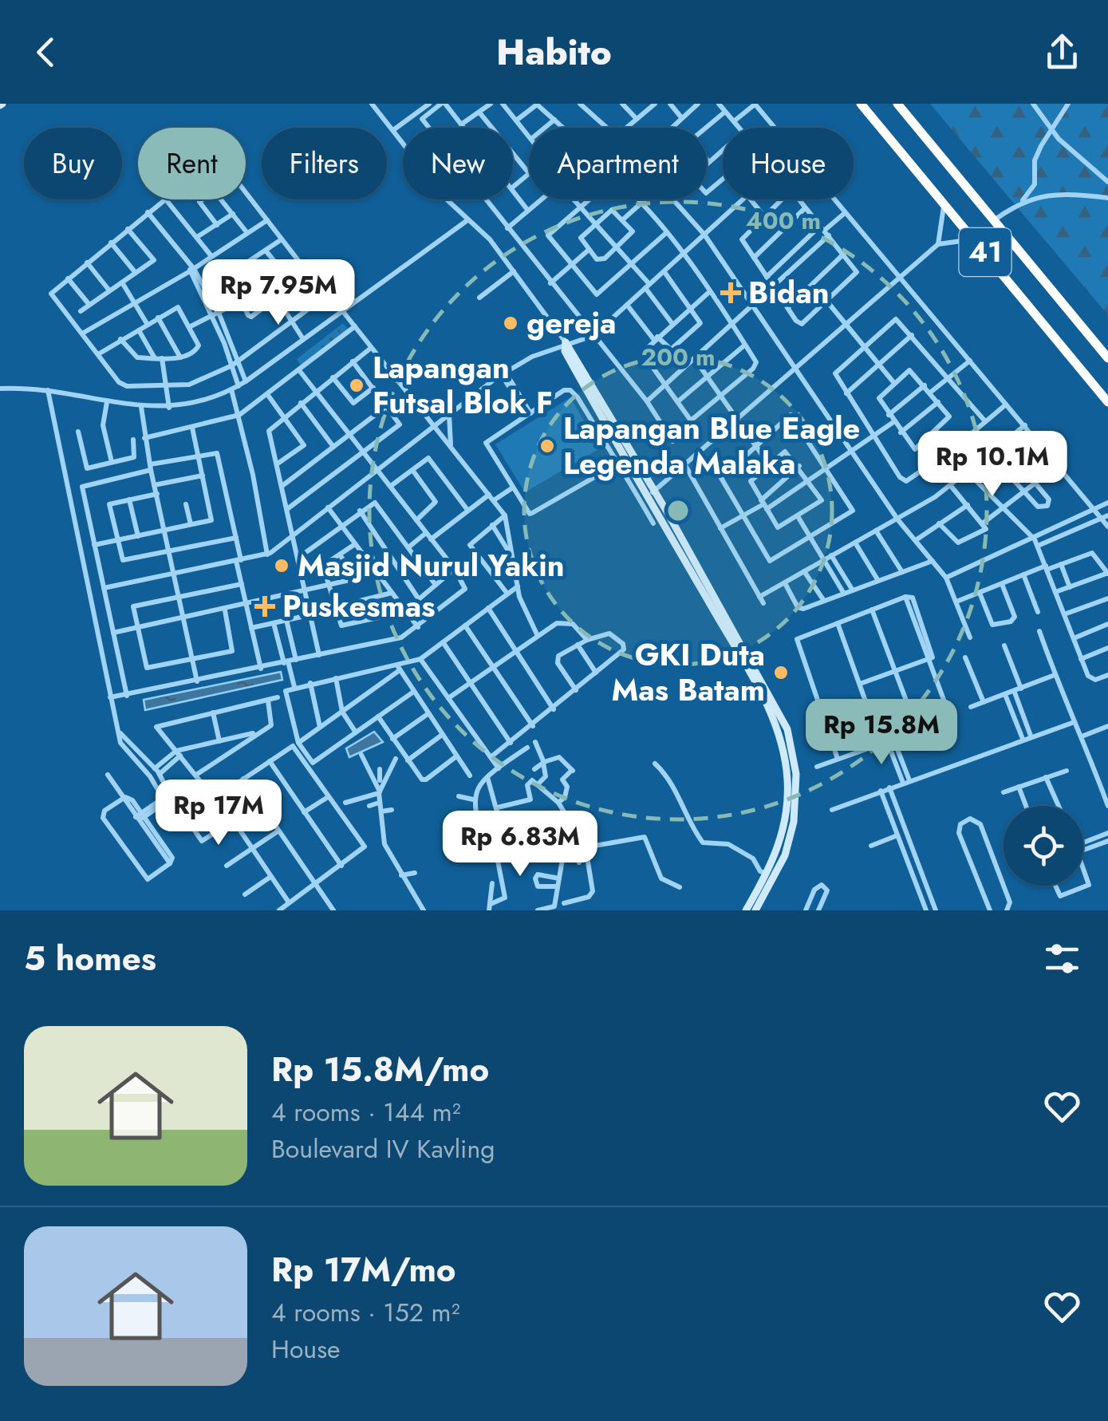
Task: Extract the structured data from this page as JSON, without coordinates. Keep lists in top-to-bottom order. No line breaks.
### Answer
{"streets":{"highway":["41"]},"places":{"health":["Bidan","Puskesmas"],"other":["gereja","Lapangan Futsal Blok F","Lapangan Blue Eagle Legenda Malaka","Masjid Nurul Yakin","GKI Duta Mas Batam"]},"page":{"header":"Habito","chip":["Buy","Rent","Filters","New","Apartment","House"],"price":["Rp 7.95M","Rp 10.1M","Rp 15.8M","Rp 17M","Rp 6.83M"],"heading":"5 homes","list":[{"name":"Rp 15.8M/mo","note":"4 rooms · 144 m² · Boulevard IV Kavling"},{"name":"Rp 17M/mo","note":"4 rooms · 152 m² · House"}]},"rings":["400 m","200 m"]}
